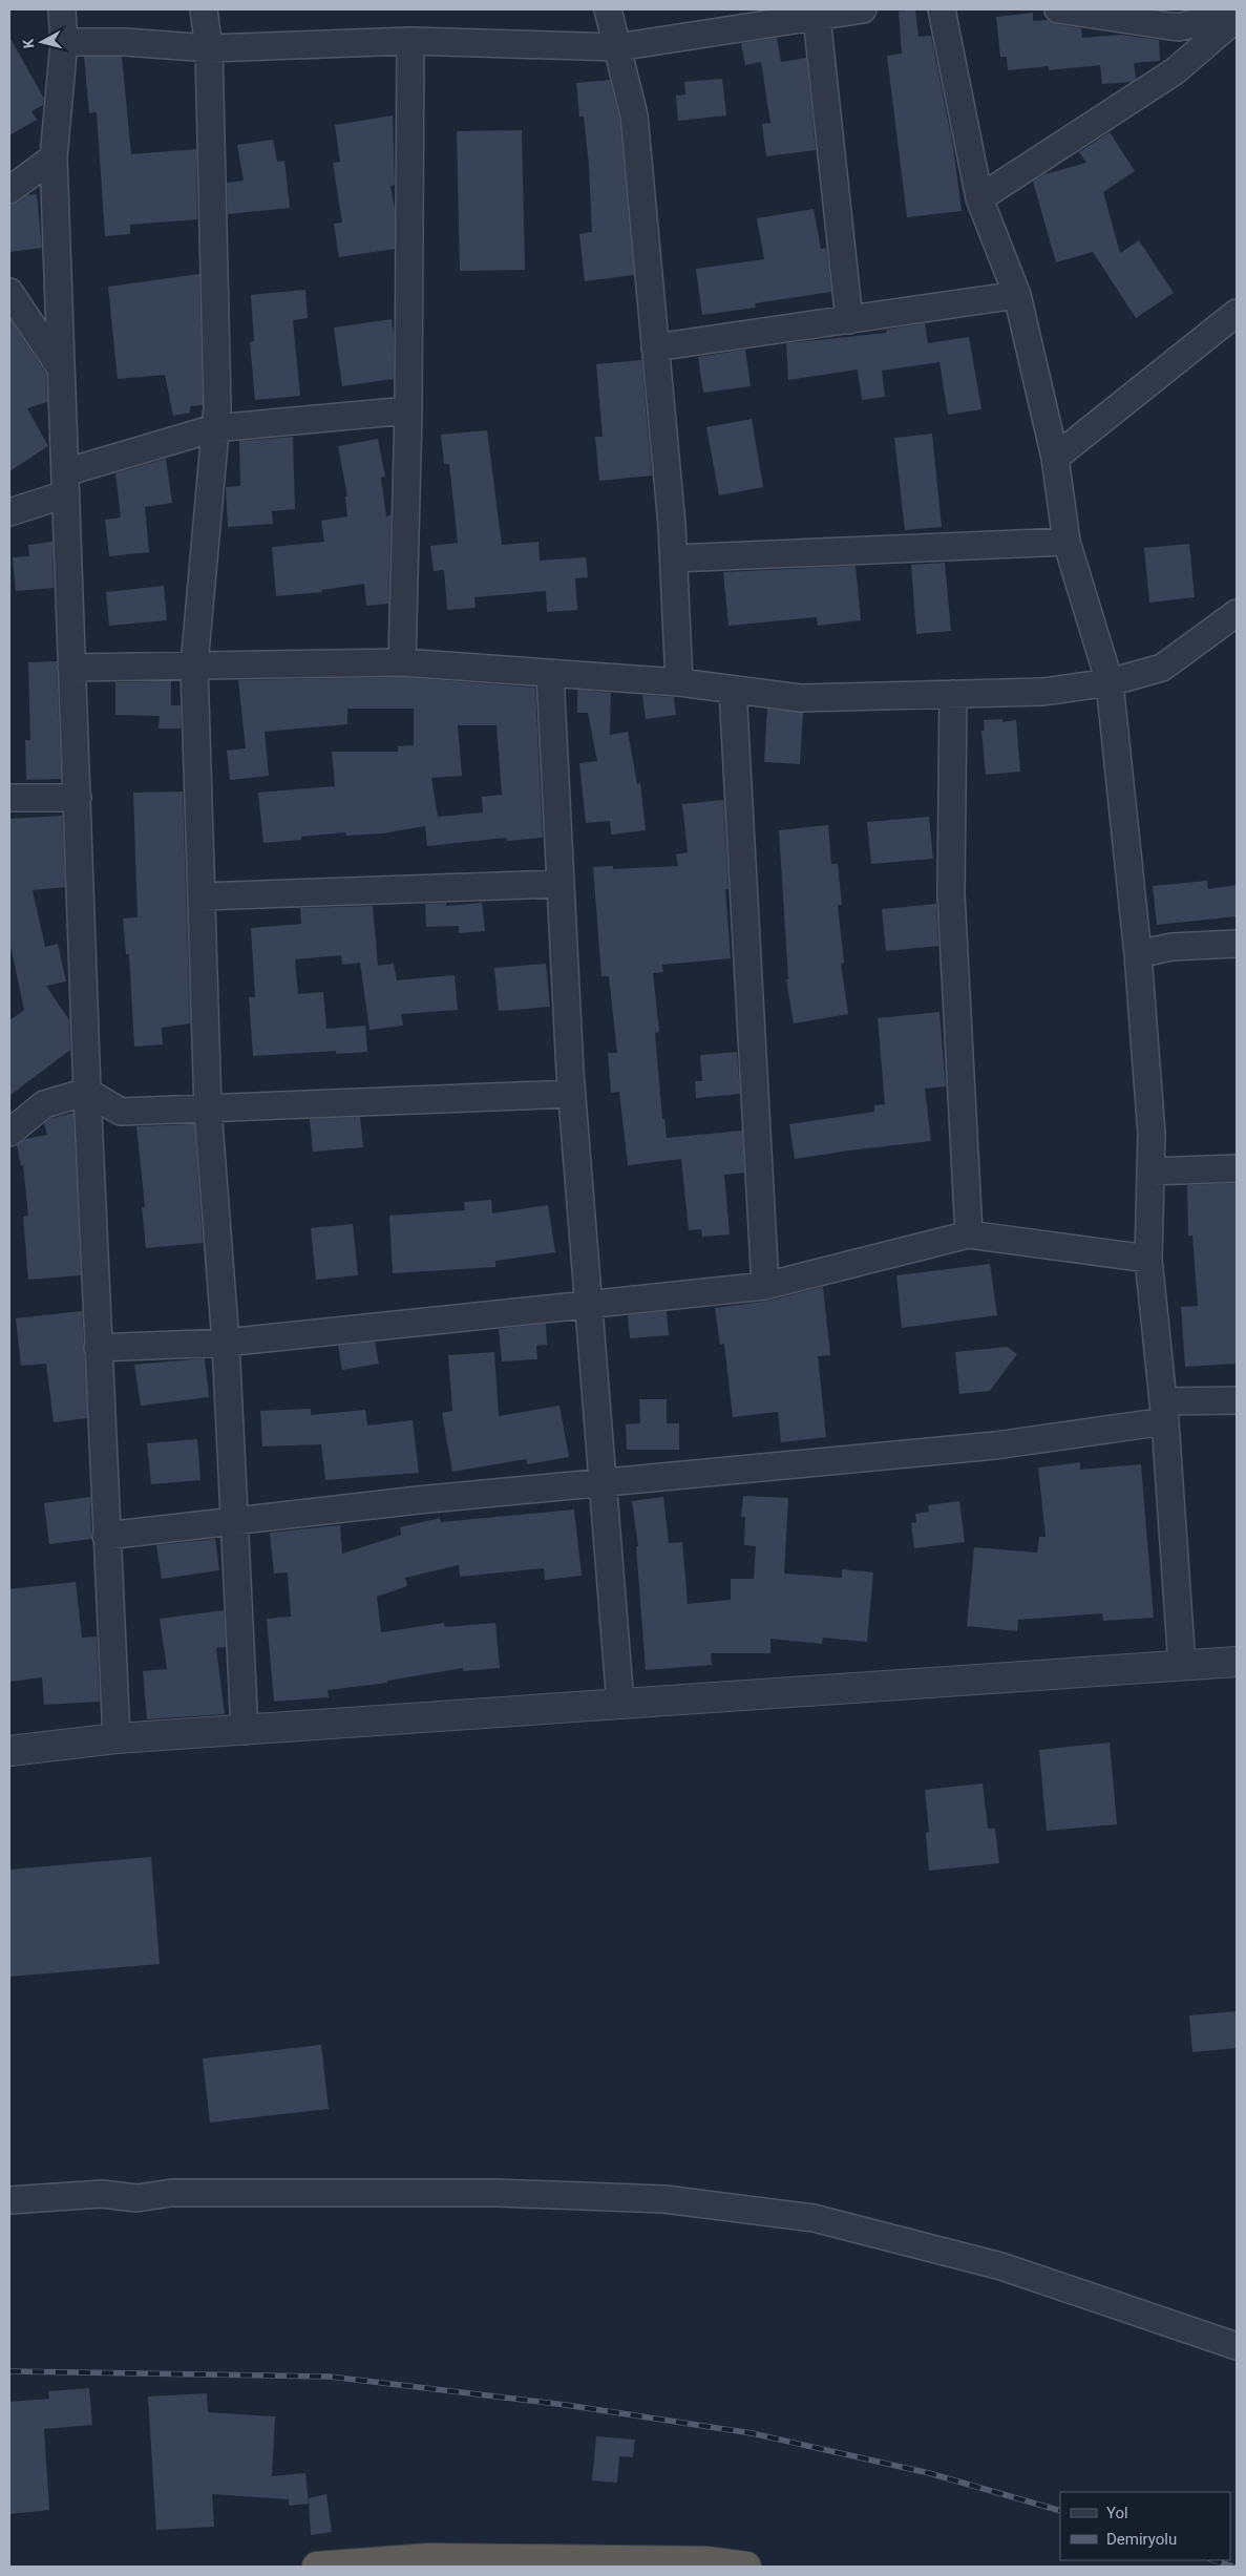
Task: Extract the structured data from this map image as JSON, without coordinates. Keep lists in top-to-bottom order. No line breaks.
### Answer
{"legend":["Yol","Demiryolu"],"north":"left"}
